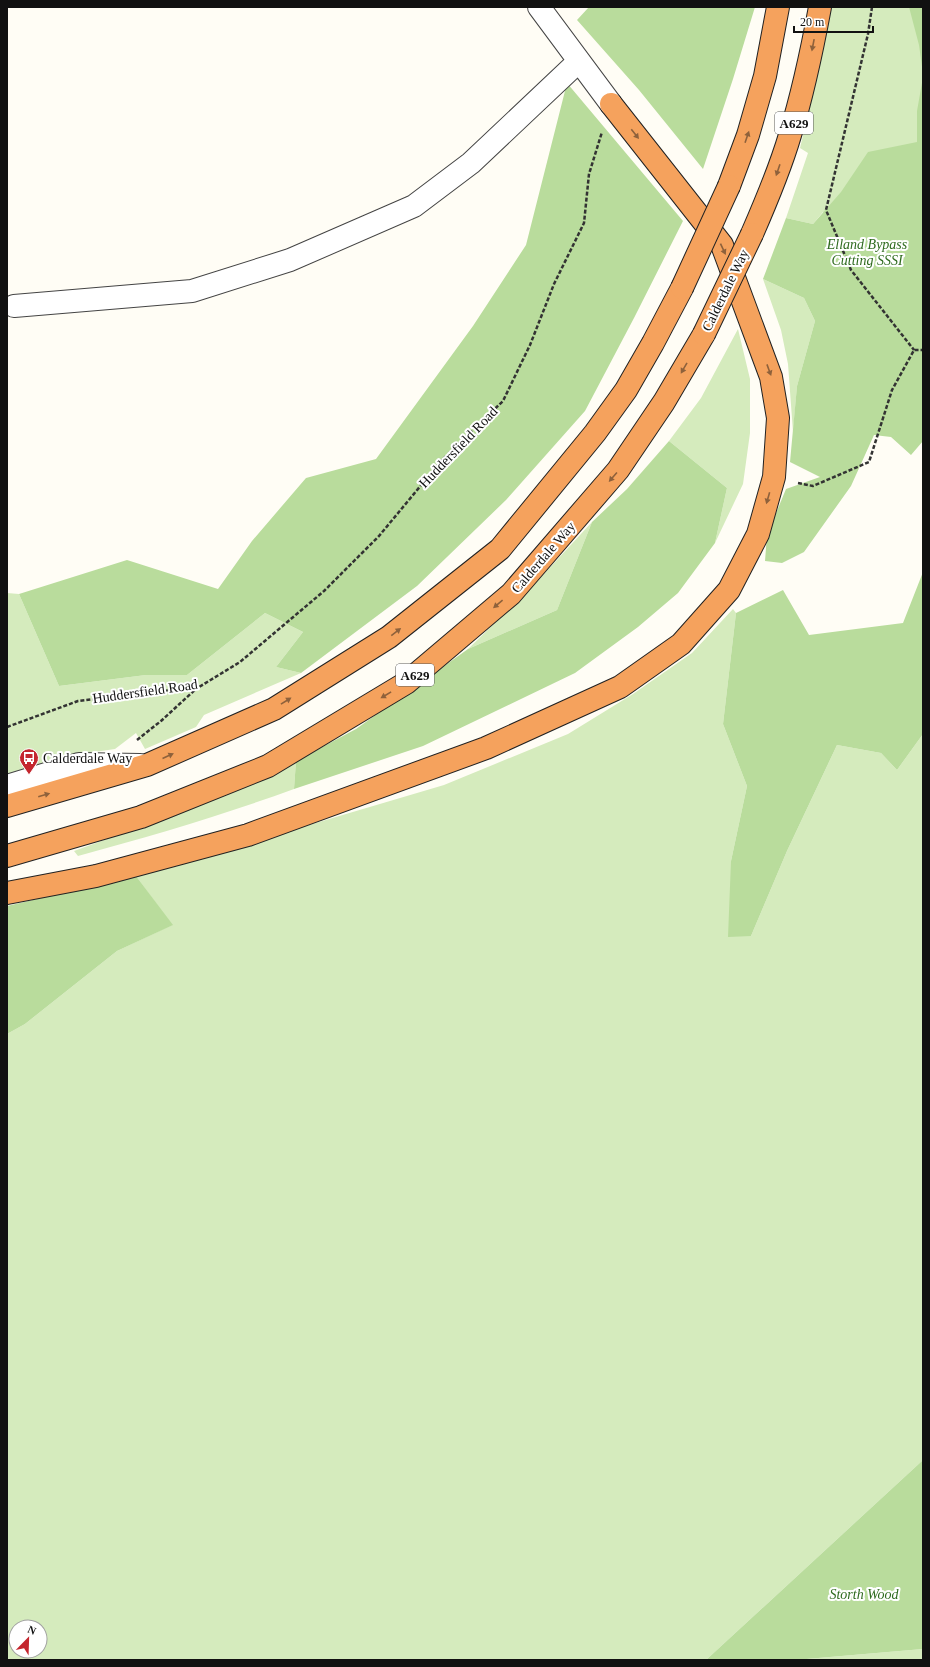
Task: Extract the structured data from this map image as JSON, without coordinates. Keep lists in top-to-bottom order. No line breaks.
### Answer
{"streets":{"highway":["A629","Calderdale Way"],"path":["Huddersfield Road"]},"parks":["Elland Bypass Cutting SSSI","Storth Wood"],"places":{"bus stop":["Calderdale Way"]},"scale_bar":"20 m","north":"top right"}
